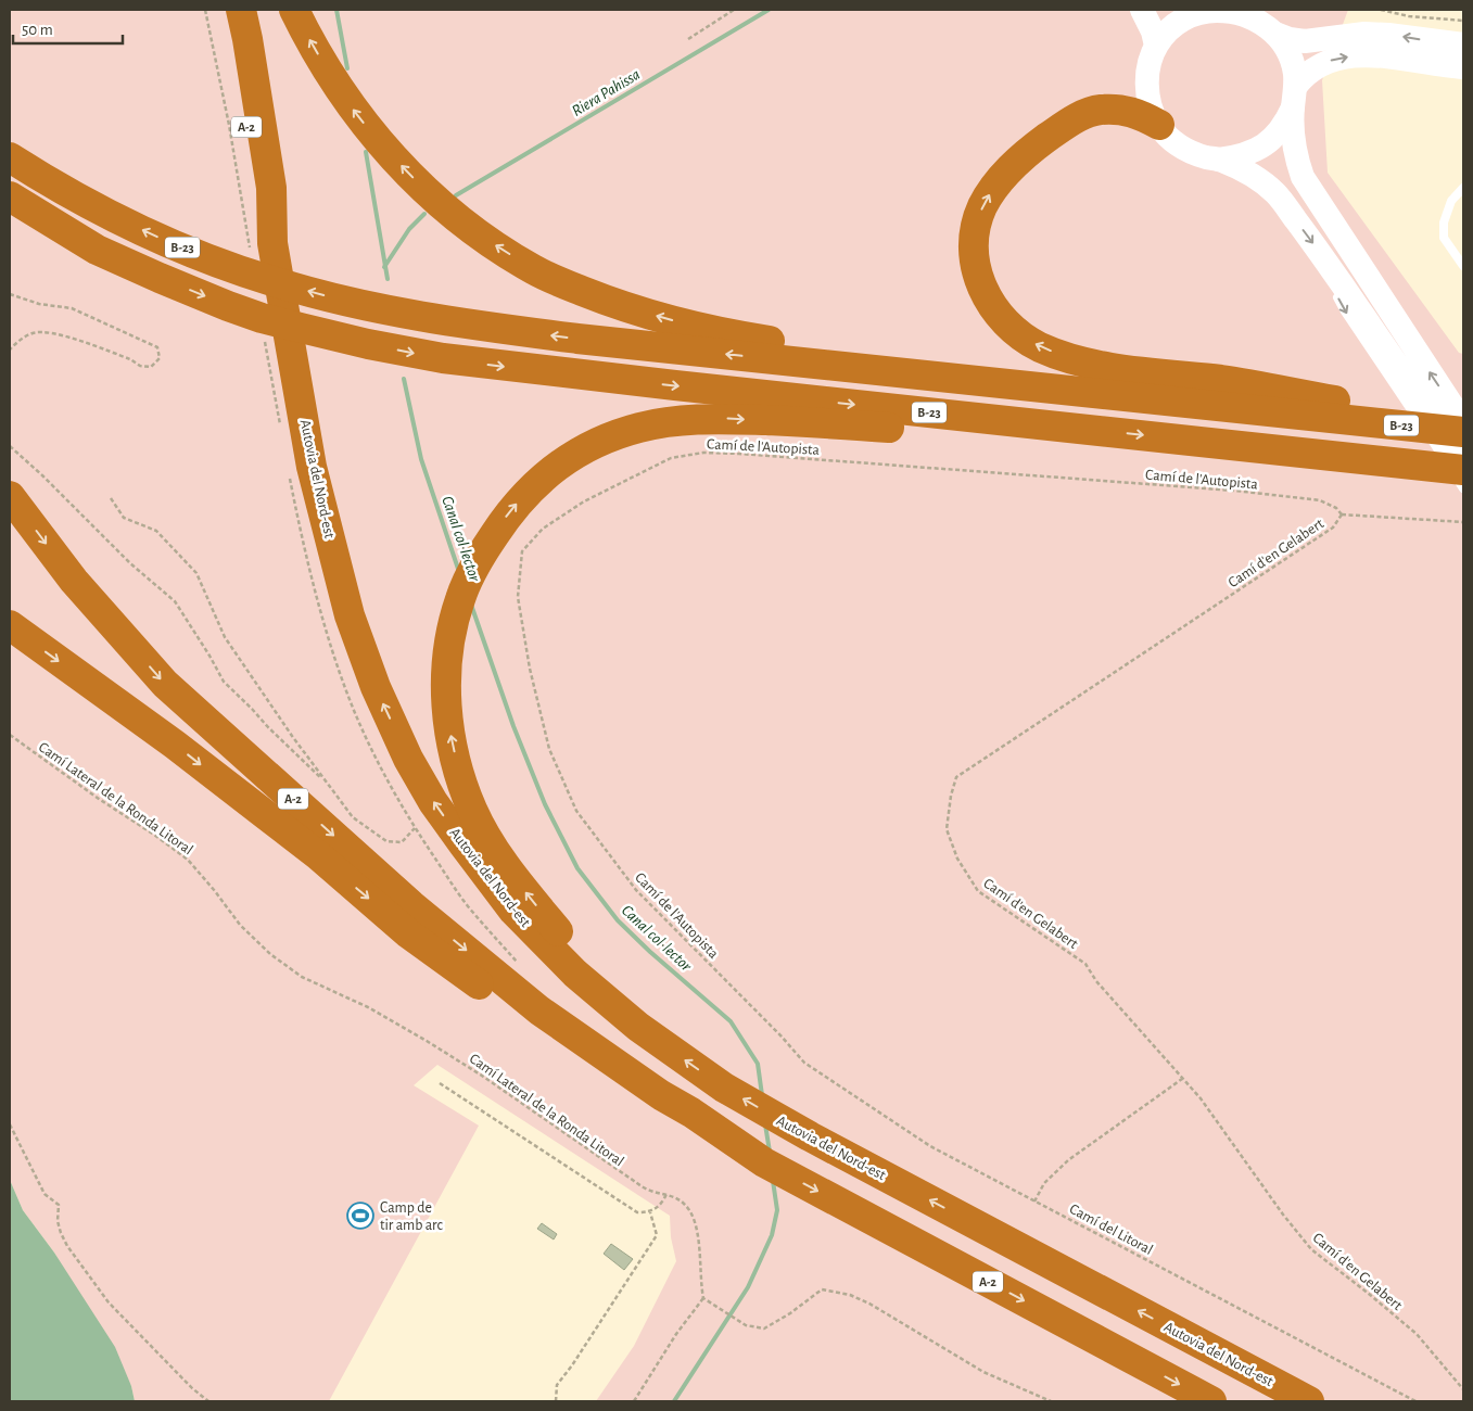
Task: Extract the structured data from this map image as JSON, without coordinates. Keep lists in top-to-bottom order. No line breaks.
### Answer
{"streets":{"highway":["A-2","B-23","Autovia del Nord-est"],"path":["Camí de l'Autopista","Camí d'en Gelabert","Camí Lateral de la Ronda Litoral","Camí del Litoral"]},"crossings":[["A-2","Autovia del Nord-est"],["Camí de l'Autopista","Camí d'en Gelabert"],["Camí de l'Autopista","Camí del Litoral"]],"water":["Riera Pahissa","Canal col·lector"],"places":{"sports":["Camp de tir amb arc"]},"scale_bar":"50 m"}
